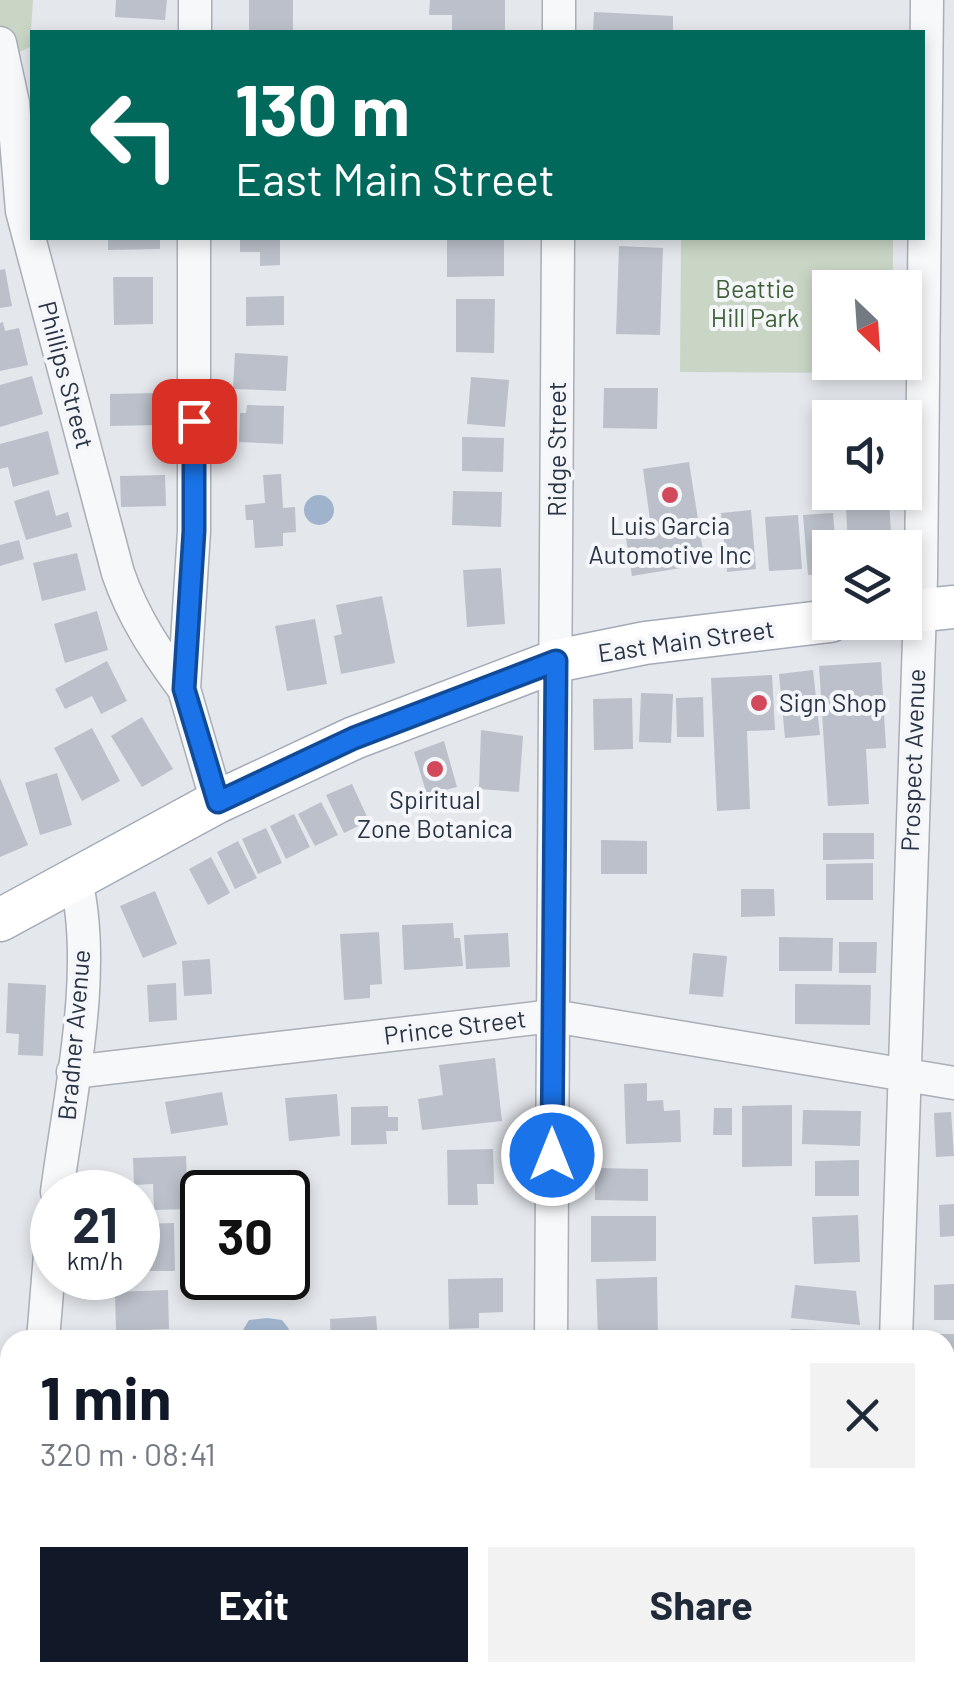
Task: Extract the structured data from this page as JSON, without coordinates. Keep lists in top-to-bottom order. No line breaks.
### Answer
{"streets":{"main road":["East Main Street"],"street":["Phillips Street","Ridge Street","Prospect Avenue","Prince Street","Bradner Avenue"]},"crossings":[["Ridge Street","East Main Street"],["Ridge Street","Prince Street"],["East Main Street","Bradner Avenue"],["Prospect Avenue","Prince Street"],["Prince Street","Bradner Avenue"]],"parks":["Beattie Hill Park"],"places":["Luis Garcia Automotive Inc","Sign Shop","Spiritual Zone Botanica"],"north":"bottom right","page":{"turn":["130 m","East Main Street"],"speed":"21 km/h","limit":"30","heading":["1 min","320 m · 08:41"],"buttons":["Exit","Share"]}}
